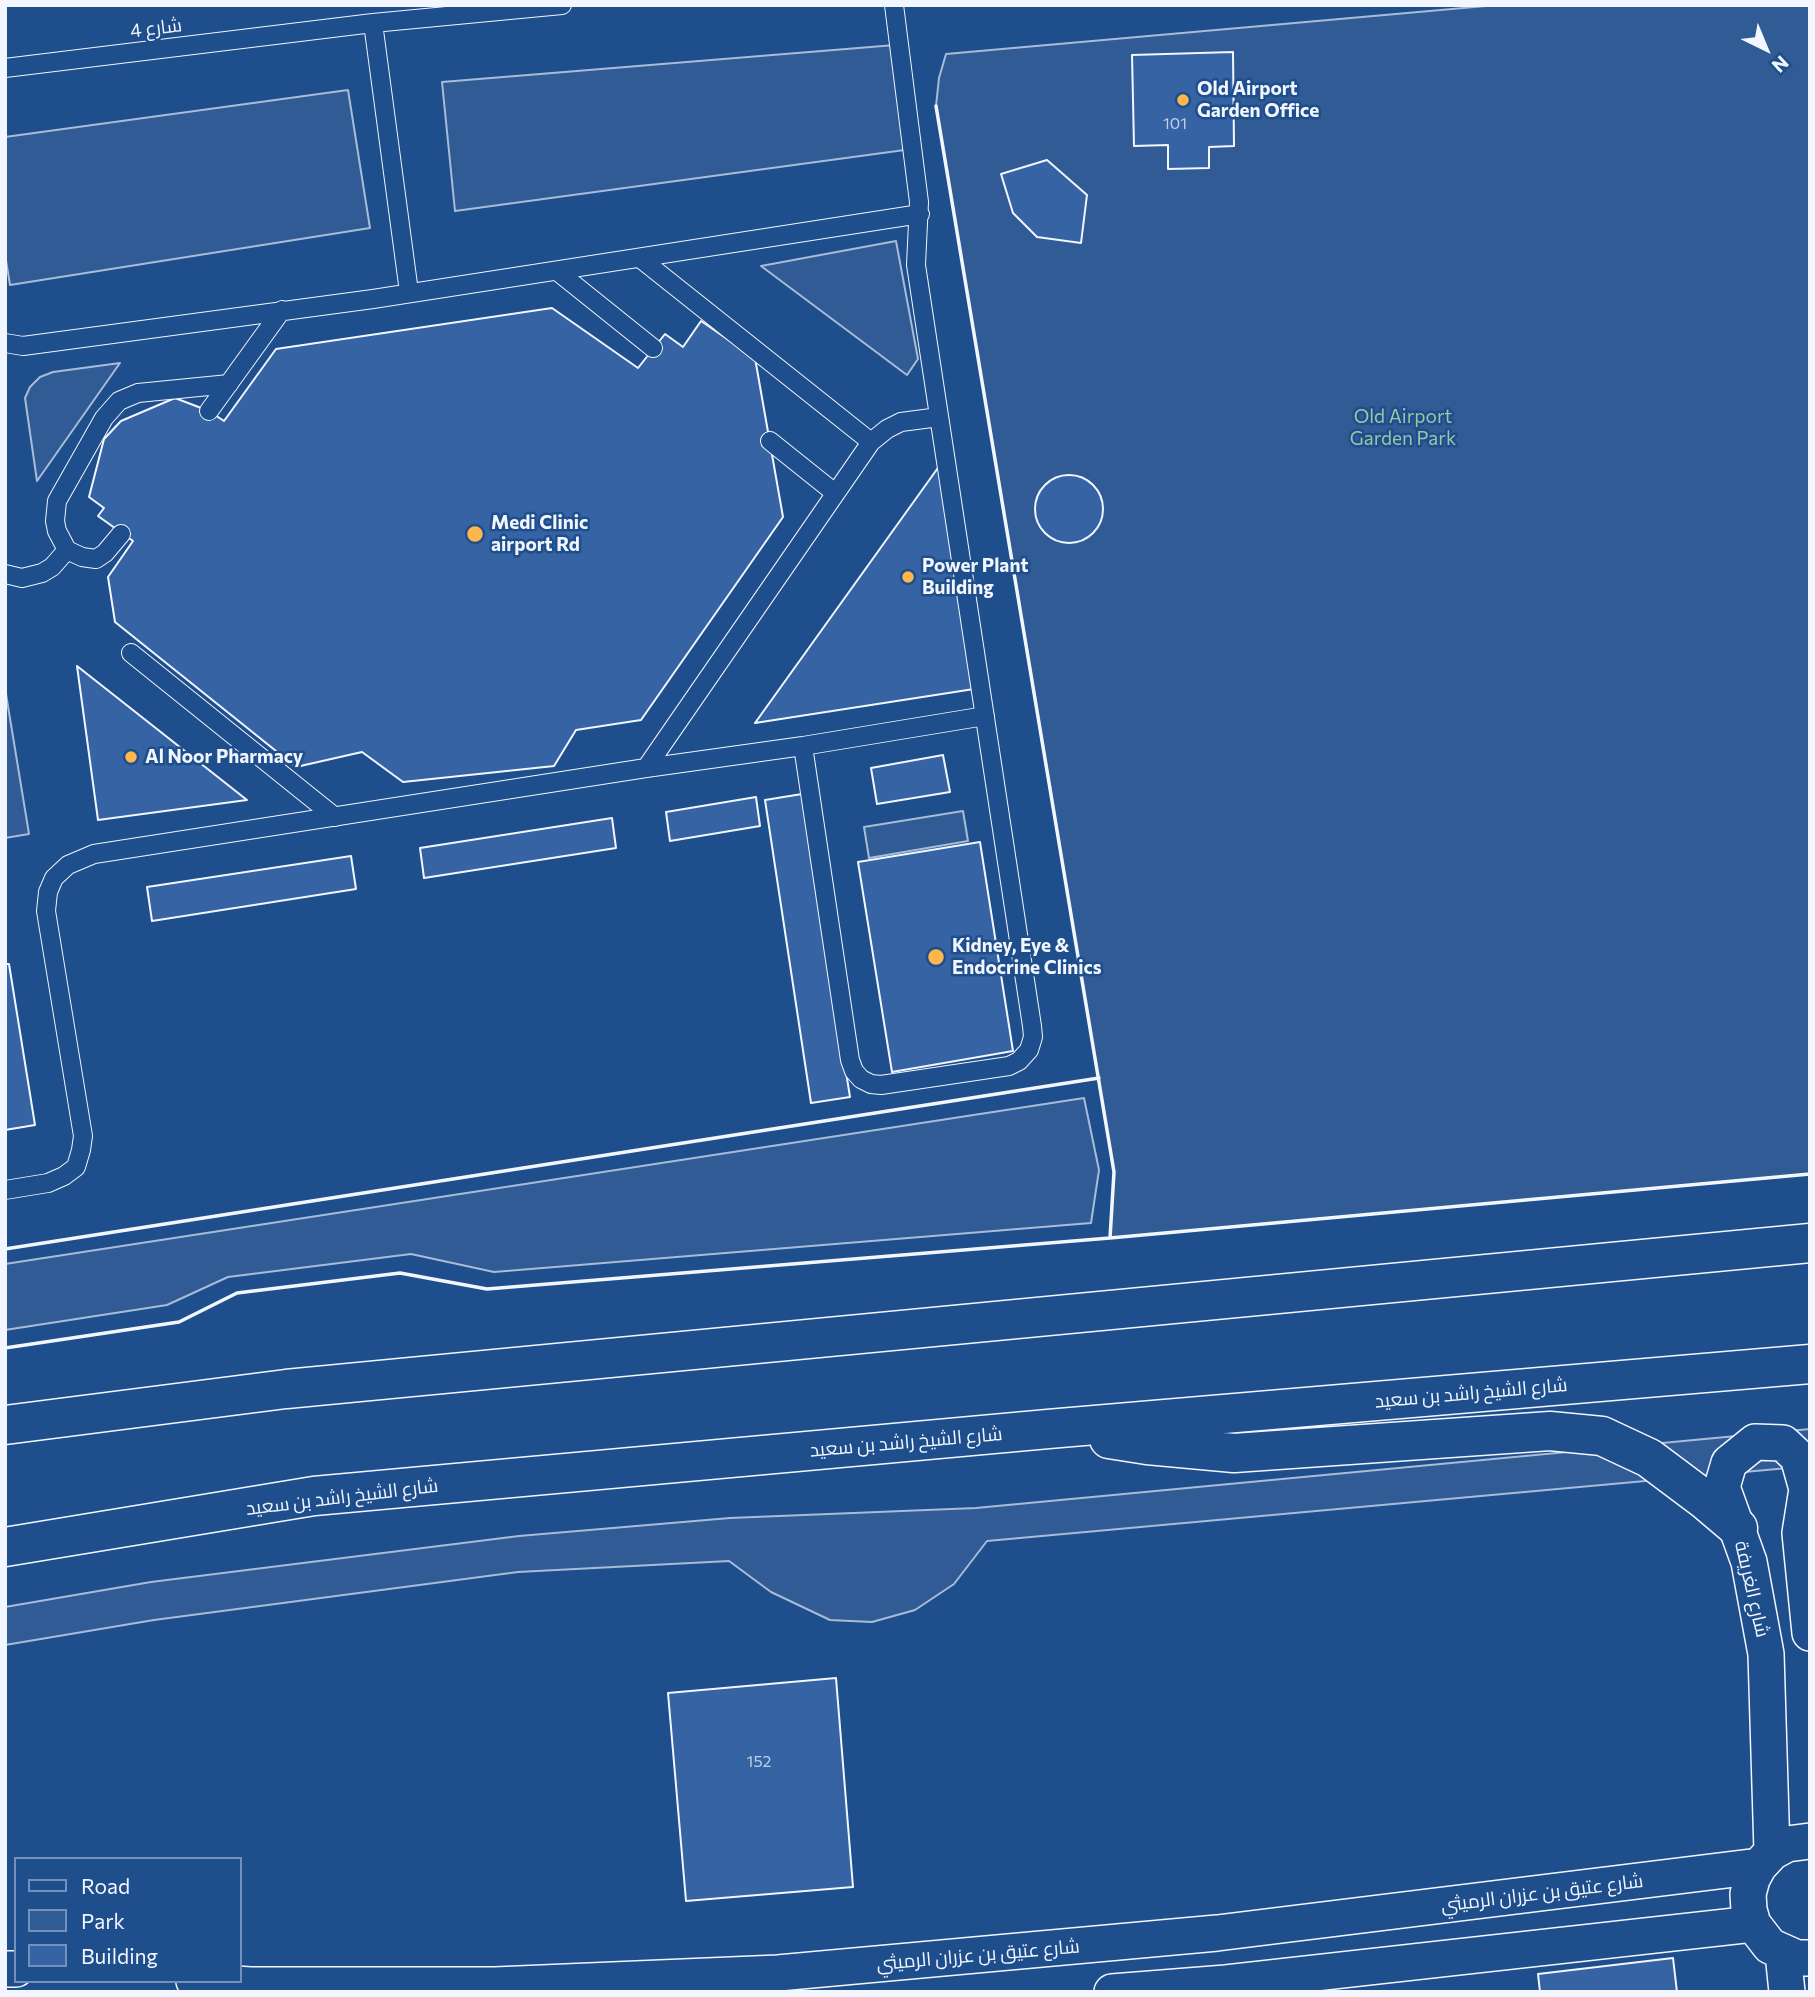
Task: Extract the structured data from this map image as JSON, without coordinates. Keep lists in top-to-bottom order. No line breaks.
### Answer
{"streets":{"main road":["شارع الشيخ راشد بن سعيد"],"street":["شارع الغريفة","شارع عتيق بن عزران الرميثي"],"lane":["شارع 4"]},"crossings":[["شارع الغريفة","شارع عتيق بن عزران الرميثي"]],"parks":["Old Airport Garden Park"],"places":["Old Airport Garden Office","Medi Clinic airport Rd","Power Plant Building","Al Noor Pharmacy","Kidney, Eye & Endocrine Clinics"],"house_numbers":["101","152"],"legend":["Road","Park","Building"],"north":"bottom right"}
